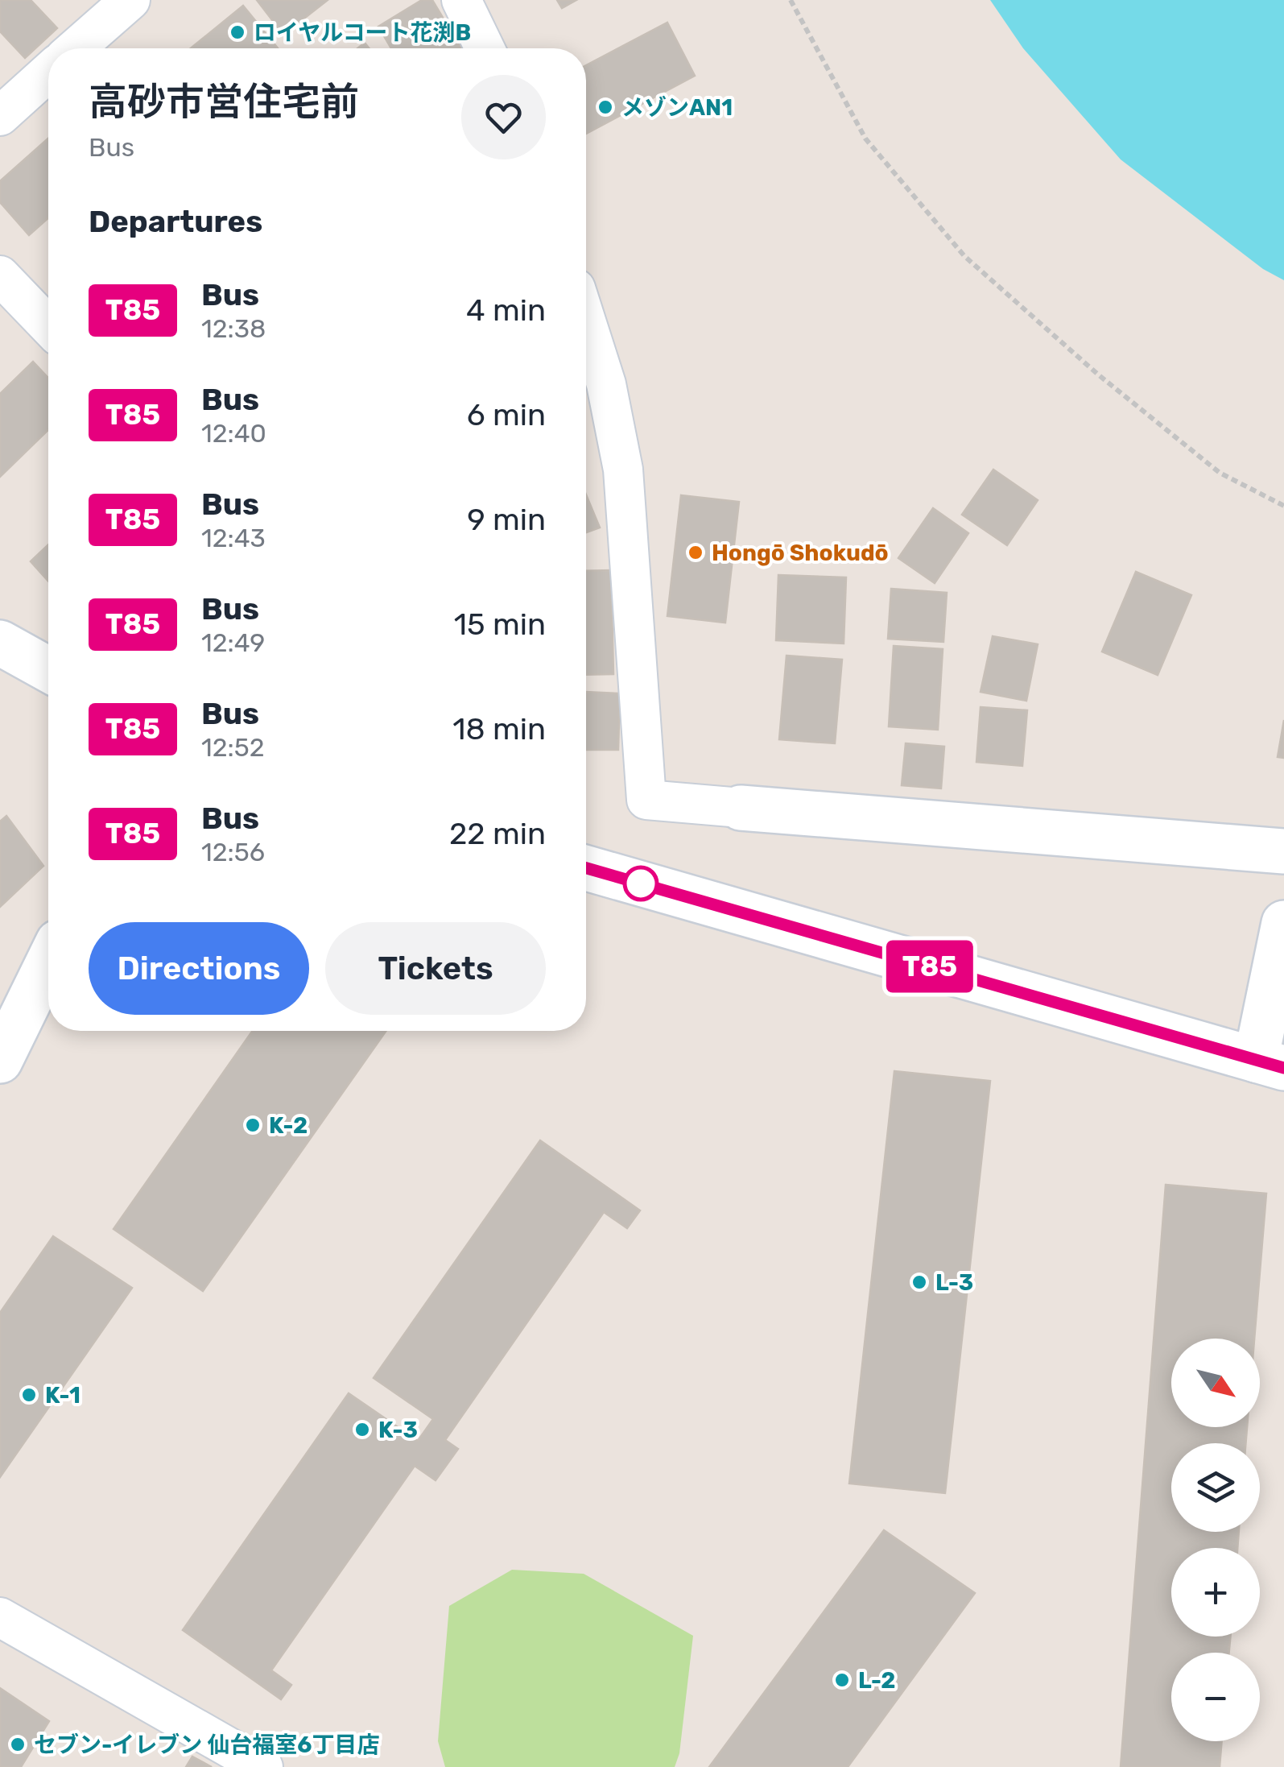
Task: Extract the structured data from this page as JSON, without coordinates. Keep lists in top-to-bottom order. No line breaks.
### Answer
{"places":["ロイヤルコート花渕B","メゾンAN1","Hongō Shokudō","K-2","L-3","K-1","K-3","L-2","セブン-イレブン 仙台福室6丁目店"],"lines":["bus line T85"],"north":"bottom right","page":{"on_map":"T85","heading":[["高砂市営住宅前","Bus"],"Departures"],"list":[{"mark":"T85","name":"Bus","note":"12:38","value":"4 min"},{"mark":"T85","name":"Bus","note":"12:40","value":"6 min"},{"mark":"T85","name":"Bus","note":"12:43","value":"9 min"},{"mark":"T85","name":"Bus","note":"12:49","value":"15 min"},{"mark":"T85","name":"Bus","note":"12:52","value":"18 min"},{"mark":"T85","name":"Bus","note":"12:56","value":"22 min"}],"buttons":["Directions","Tickets"],"map_buttons":["+","−"]}}
